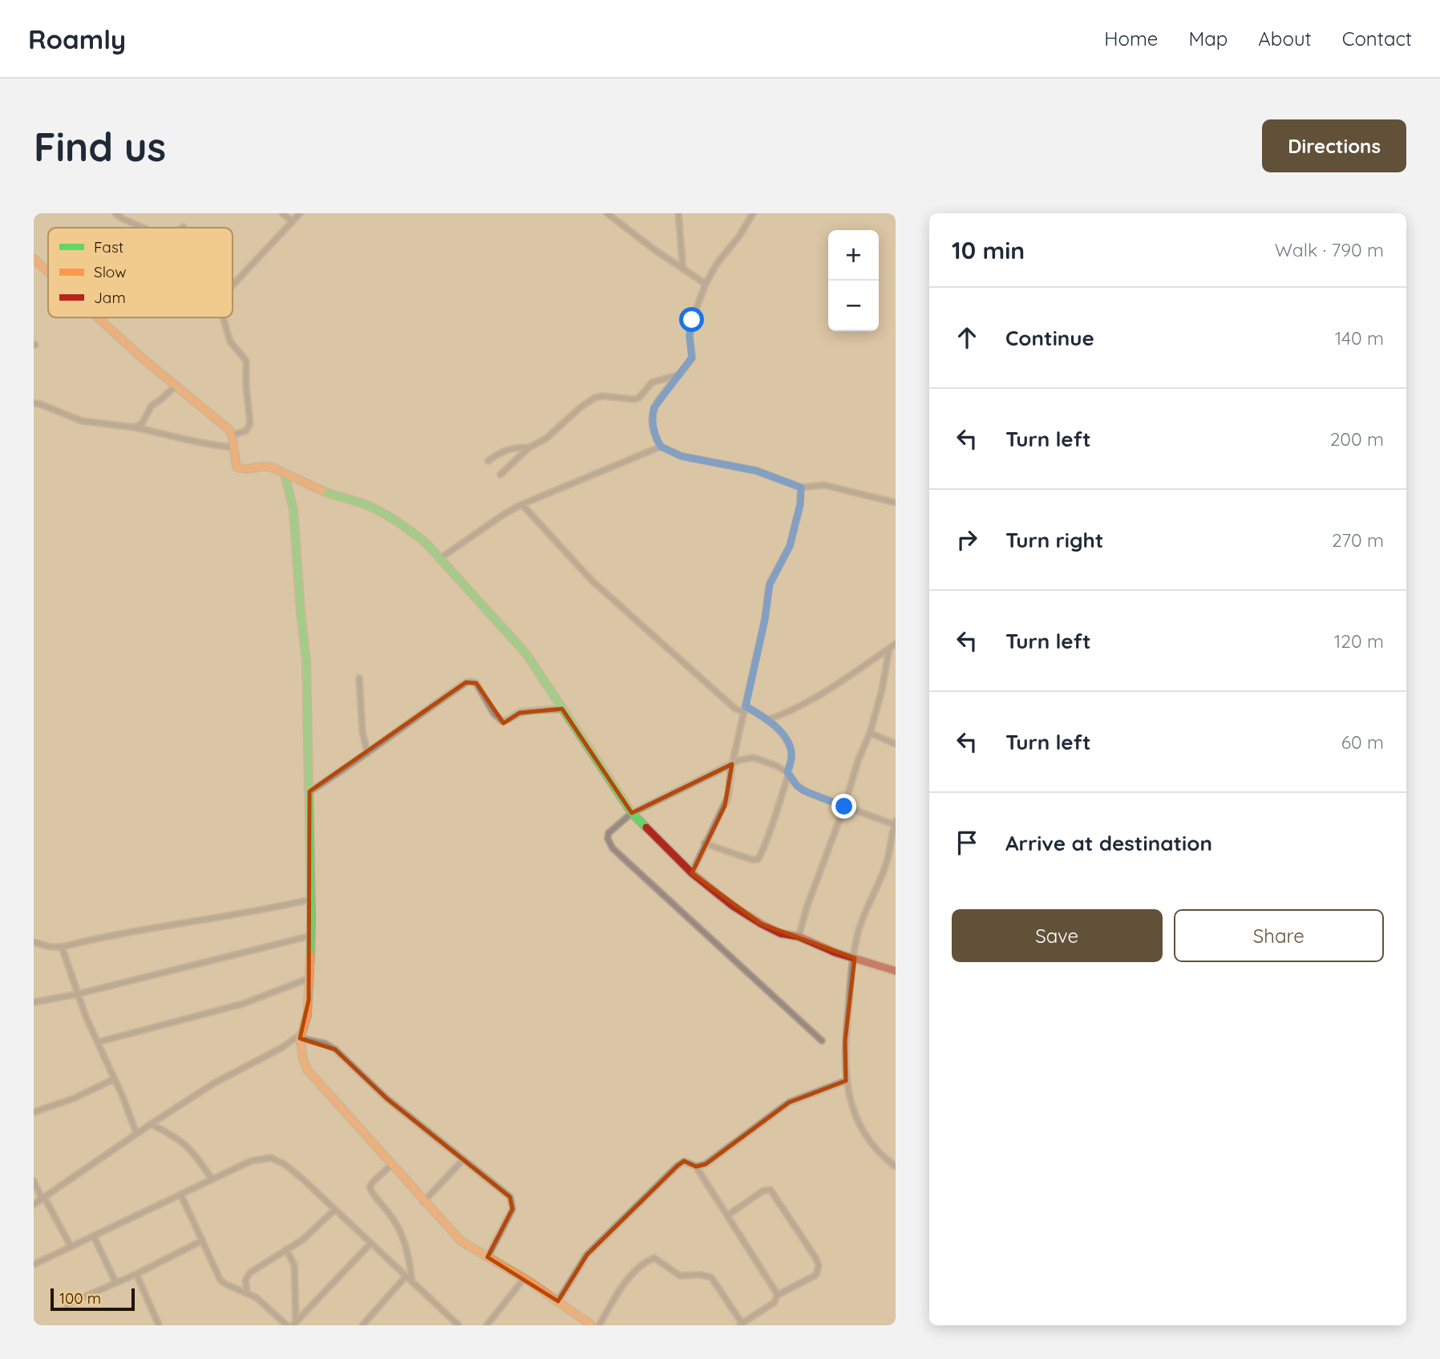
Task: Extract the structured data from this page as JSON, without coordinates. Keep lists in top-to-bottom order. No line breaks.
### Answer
{"legend":["Fast","Slow","Jam"],"scale_bar":"100 m","page":{"header":"Roamly","nav":["Home","Map","About","Contact"],"buttons":["Directions",["Save","Share"]],"title":"Find us","heading":["10 min","Walk · 790 m"],"map_buttons":["+","−"],"list":[["Continue","140 m"],["Turn left","200 m"],["Turn right","270 m"],["Turn left","120 m"],["Turn left","60 m"],"Arrive at destination"],"scale":"100 m"}}
